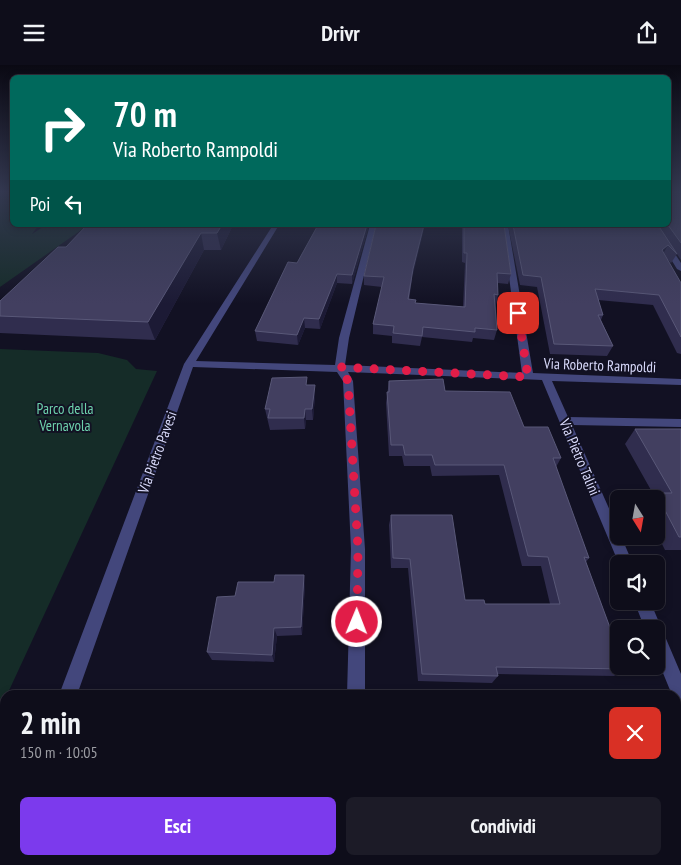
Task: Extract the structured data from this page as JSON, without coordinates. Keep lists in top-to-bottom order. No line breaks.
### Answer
{"streets":{"street":["Via Roberto Rampoldi","Via Pietro Pavesi","Via Pietro Talini"]},"crossings":[["Via Roberto Rampoldi","Via Pietro Pavesi"],["Via Roberto Rampoldi","Via Pietro Talini"]],"parks":["Parco della Vernavola"],"north":"bottom","page":{"header":"Drivr","turn":["70 m","Via Roberto Rampoldi"],"then":"Poi","heading":["2 min","150 m · 10:05"],"buttons":["Esci","Condividi"]}}
